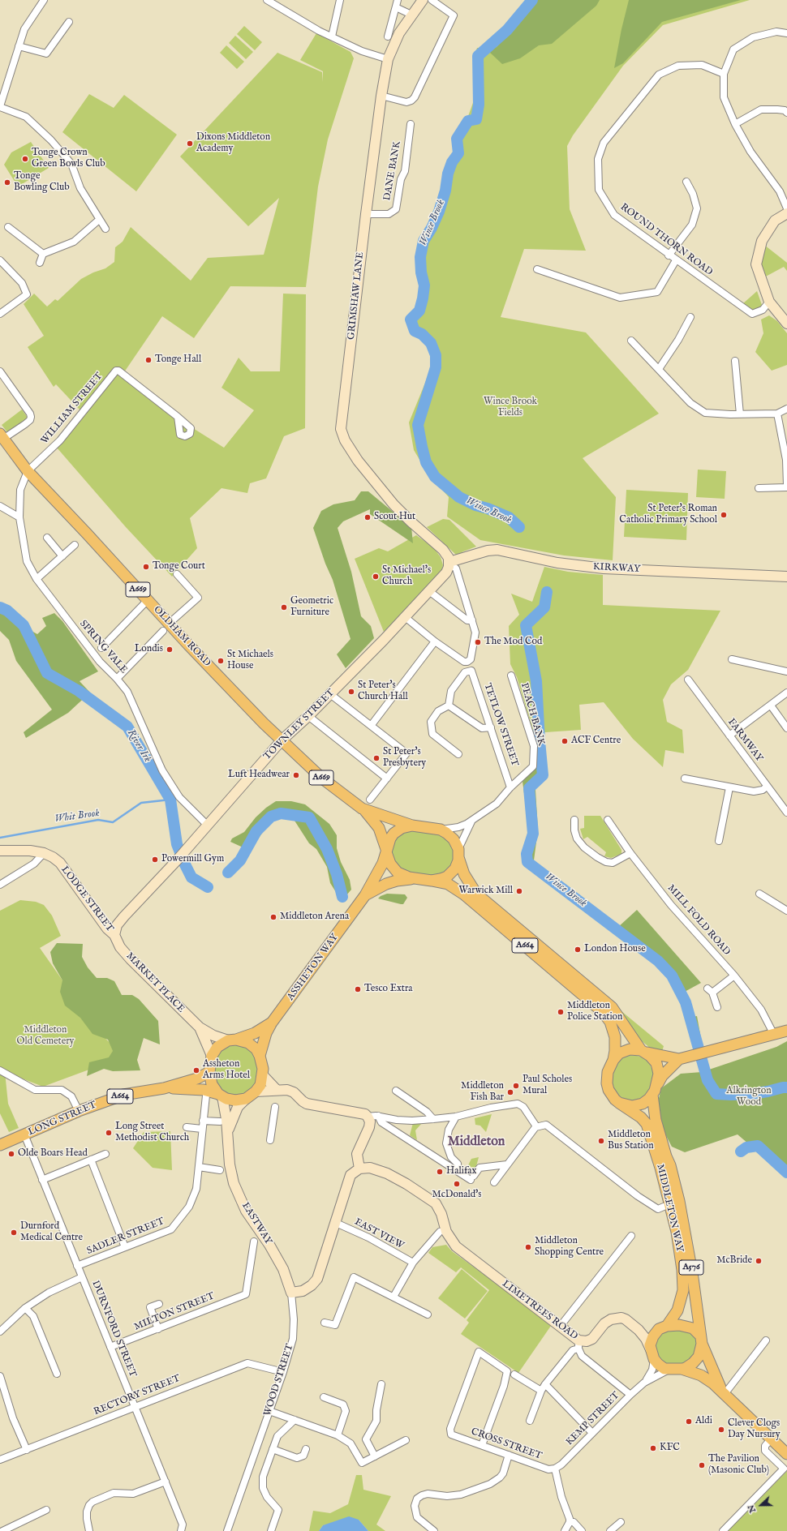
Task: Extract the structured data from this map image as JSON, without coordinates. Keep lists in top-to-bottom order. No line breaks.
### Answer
{"streets":{"main road":["A669","OLDHAM ROAD","A664","ASSHETON WAY","LONG STREET","MIDDLETON WAY","A576"],"street":["DANE BANK","ROUND THORN ROAD","GRIMSHAW LANE","WILLIAM STREET","KIRKWAY","SPRING VALE","PEACH BANK","TOWNLEY STREET","TETLOW STREET","FARMWAY","LODGE STREET","MILL FOLD ROAD","MARKET PLACE","EASTWAY","EAST VIEW","SADLER STREET","LIMETREES ROAD","MILTON STREET","DURNFORD STREET","WOOD STREET","RECTORY STREET","KEMP STREET","CROSS STREET"]},"crossings":[["DANE BANK","GRIMSHAW LANE"],["GRIMSHAW LANE","KIRKWAY"],["GRIMSHAW LANE","TOWNLEY STREET"],["WILLIAM STREET","OLDHAM ROAD"],["WILLIAM STREET","SPRING VALE"],["KIRKWAY","TOWNLEY STREET"],["OLDHAM ROAD","SPRING VALE"],["OLDHAM ROAD","PEACH BANK"],["OLDHAM ROAD","TOWNLEY STREET"],["OLDHAM ROAD","A664"],["OLDHAM ROAD","ASSHETON WAY"],["SPRING VALE","TOWNLEY STREET"],["PEACH BANK","TETLOW STREET"],["PEACH BANK","A664"],["PEACH BANK","ASSHETON WAY"],["TOWNLEY STREET","LODGE STREET"],["TOWNLEY STREET","MARKET PLACE"],["LODGE STREET","MARKET PLACE"],["A664","ASSHETON WAY"],["A664","MARKET PLACE"],["A664","LONG STREET"],["A664","MIDDLETON WAY"],["A664","EASTWAY"],["ASSHETON WAY","MARKET PLACE"],["ASSHETON WAY","LONG STREET"],["ASSHETON WAY","EASTWAY"],["MARKET PLACE","LONG STREET"],["MARKET PLACE","EASTWAY"],["LONG STREET","EASTWAY"],["LONG STREET","DURNFORD STREET"],["MIDDLETON WAY","A576"],["MIDDLETON WAY","LIMETREES ROAD"],["MIDDLETON WAY","KEMP STREET"],["EASTWAY","WOOD STREET"],["SADLER STREET","DURNFORD STREET"],["A576","LIMETREES ROAD"],["A576","KEMP STREET"],["LIMETREES ROAD","KEMP STREET"],["MILTON STREET","DURNFORD STREET"],["DURNFORD STREET","RECTORY STREET"],["WOOD STREET","RECTORY STREET"],["KEMP STREET","CROSS STREET"]],"districts":["Middleton"],"water":["Wince Brook","River Irk","Whit Brook"],"parks":["Wince Brook Fields","Middleton Old Cemetery","Alkrington Wood"],"places":["Dixons Middleton Academy","Tonge Crown Green Bowls Club","Tonge Bowling Club","Tonge Hall","St Peter's Roman Catholic Primary School","Scout Hut","Tonge Court","St Michael's Church","Geometric Furniture","The Mod Cod","Londis","St Michaels House","St Peter's Church Hall","ACF Centre","St Peter's Presbytery","Luft Headwear","Powermill Gym","Warwick Mill","Middleton Arena","London House","Tesco Extra","Middleton Police Station","Assheton Arms Hotel","Paul Scholes Mural","Middleton Fish Bar","Long Street Methodist Church","Middleton Bus Station","Olde Boars Head","Halifax","McDonald's","Durnford Medical Centre","Middleton Shopping Centre","McBride","Aldi","Clever Clogs Day Nursury","KFC","The Pavilion (Masonic Club)"],"north":"left"}
